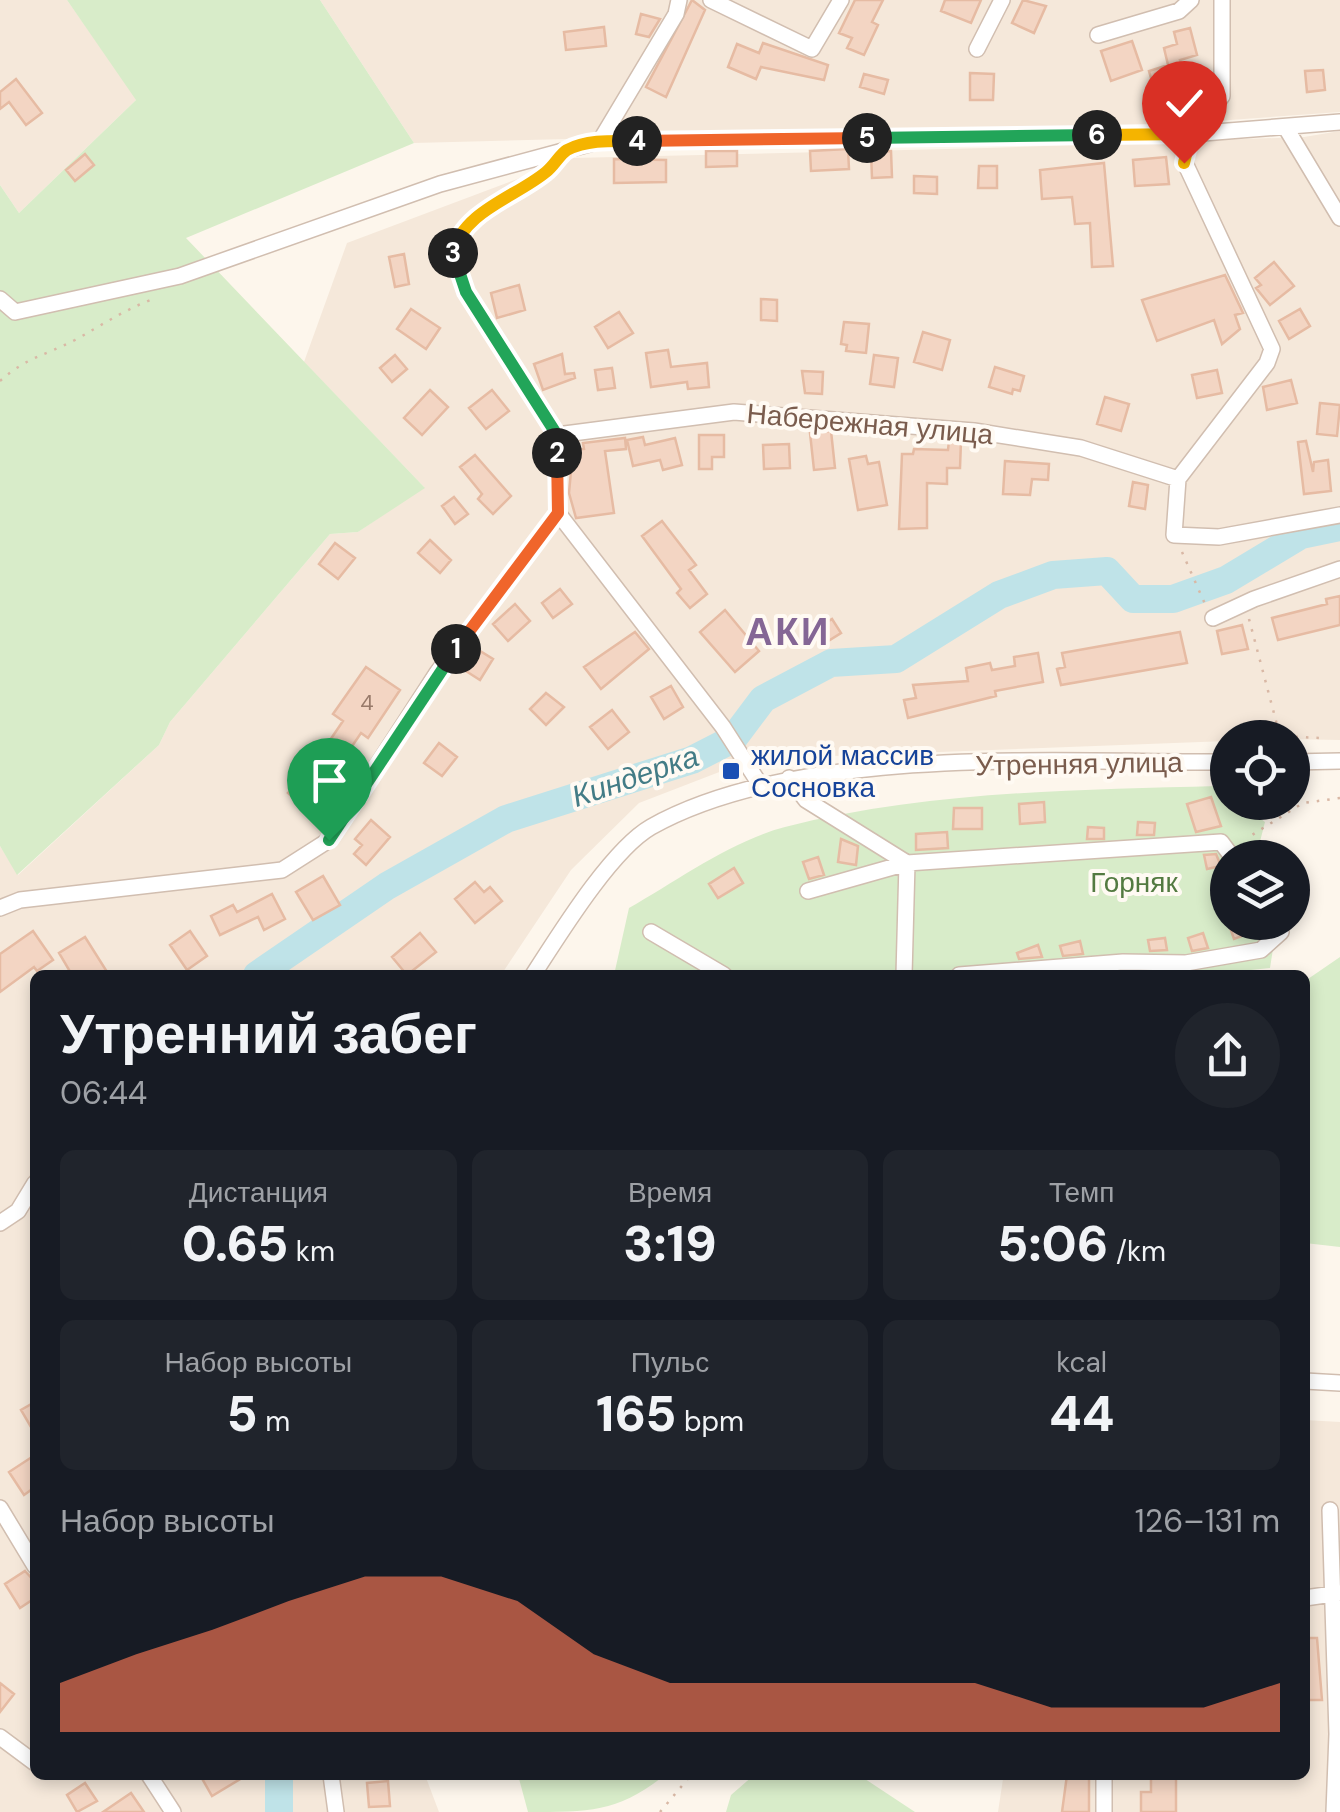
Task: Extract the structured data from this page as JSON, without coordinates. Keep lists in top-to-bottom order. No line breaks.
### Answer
{"streets":{"street":["Набережная улица","Утренняя улица"]},"districts":["АКИ"],"water":["Киндерка"],"parks":["Горняк"],"places":{"transit":["жилой массив Сосновка"]},"house_numbers":["4"],"page":{"pins":["6","5","4","3","2","1"],"heading":["Утренний забег","06:44"],"stats":[["Дистанция","0.65 km"],["Время","3:19"],["Темп","5:06 /km"],["Набор высоты","5 m"],["Пульс","165 bpm"],["kcal","44"]],"chart":["Набор высоты","126–131 m"]}}
